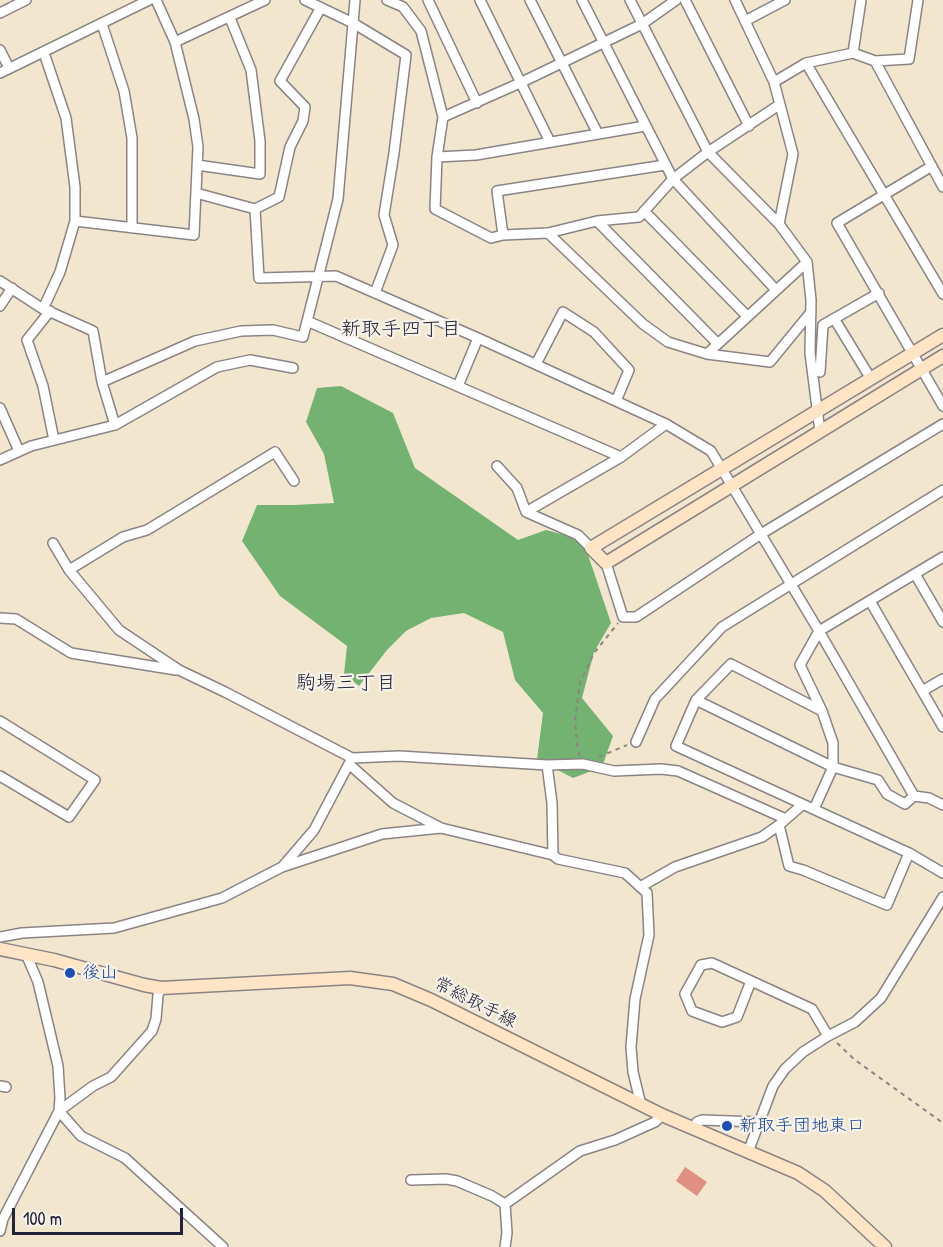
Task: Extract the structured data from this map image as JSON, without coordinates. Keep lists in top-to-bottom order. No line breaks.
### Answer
{"streets":{"main road":["常総取手線"]},"districts":["新取手四丁目","駒場三丁目"],"places":["後山","新取手団地東口"],"scale_bar":"100 m"}
